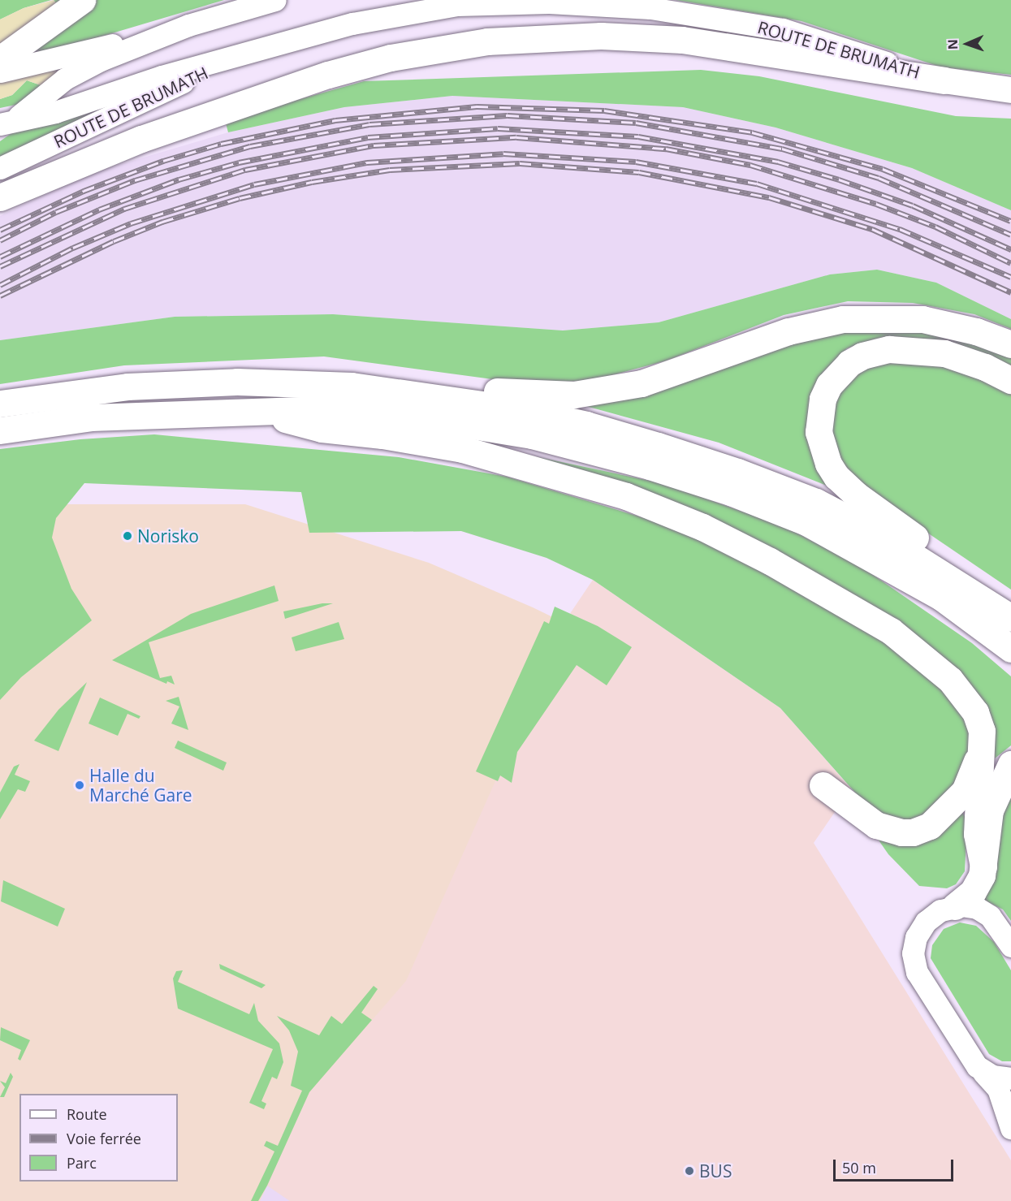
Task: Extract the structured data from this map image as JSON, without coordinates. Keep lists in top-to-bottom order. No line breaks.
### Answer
{"streets":{"main road":["ROUTE DE BRUMATH"]},"places":["Norisko","Halle du Marché Gare","BUS"],"legend":["Route","Voie ferrée","Parc"],"scale_bar":"50 m","north":"left"}
